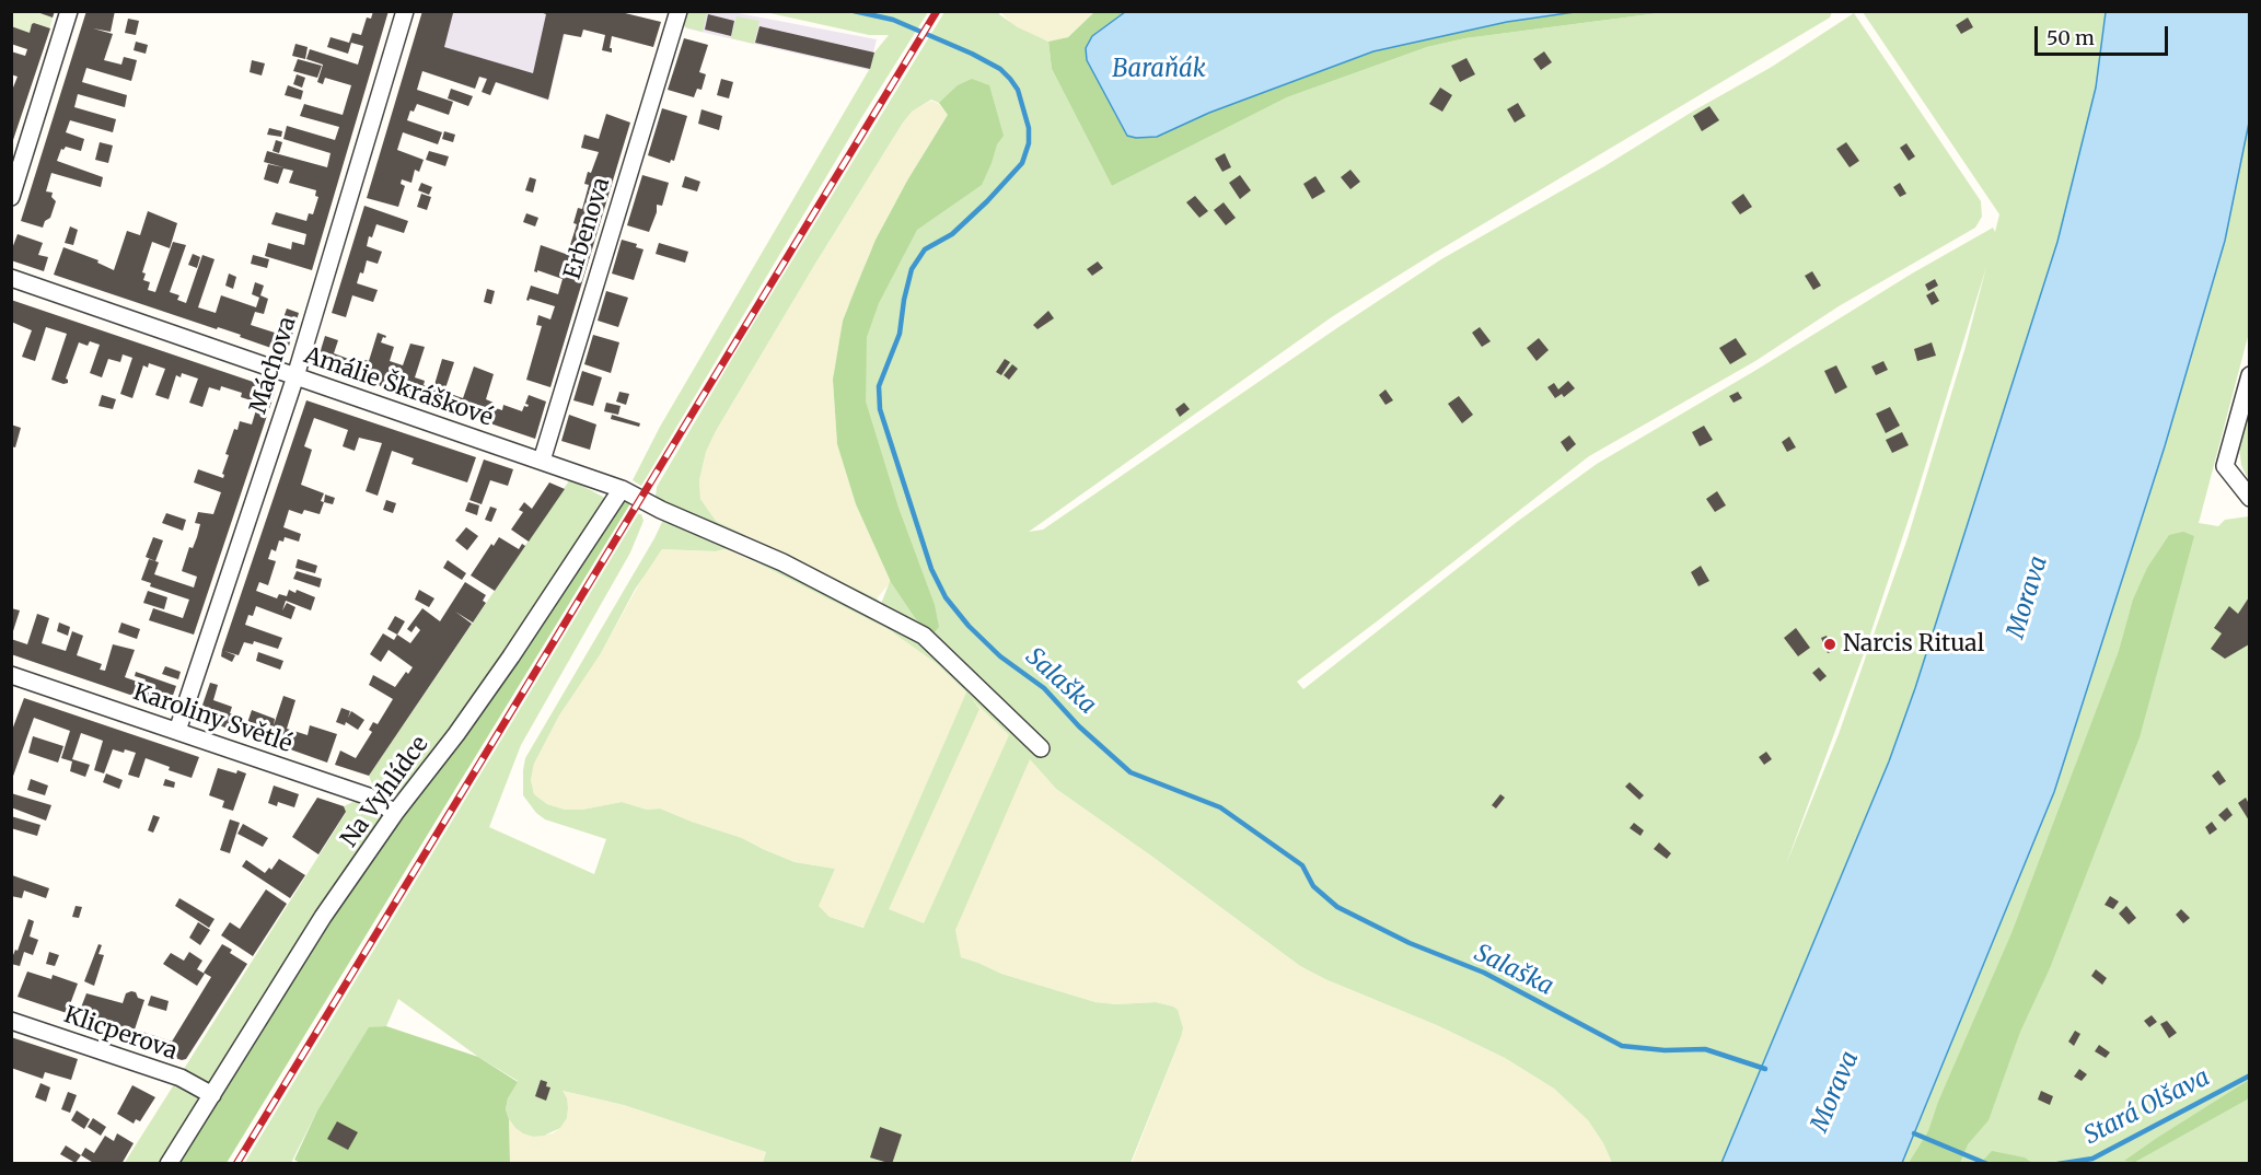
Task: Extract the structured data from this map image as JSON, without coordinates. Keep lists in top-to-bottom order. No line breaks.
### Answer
{"streets":{"street":["Erbenova","Máchova","Amálie Škráškové","Karoliny Světlé","Na Vyhlídce","Klicperova"]},"crossings":[["Erbenova","Amálie Škráškové"],["Máchova","Amálie Škráškové"],["Máchova","Karoliny Světlé"],["Amálie Škráškové","Na Vyhlídce"],["Karoliny Světlé","Na Vyhlídce"],["Na Vyhlídce","Klicperova"]],"water":["Baraňák","Morava","Salaška","Stará Olšava"],"places":["Narcis Ritual"],"scale_bar":"50 m"}
